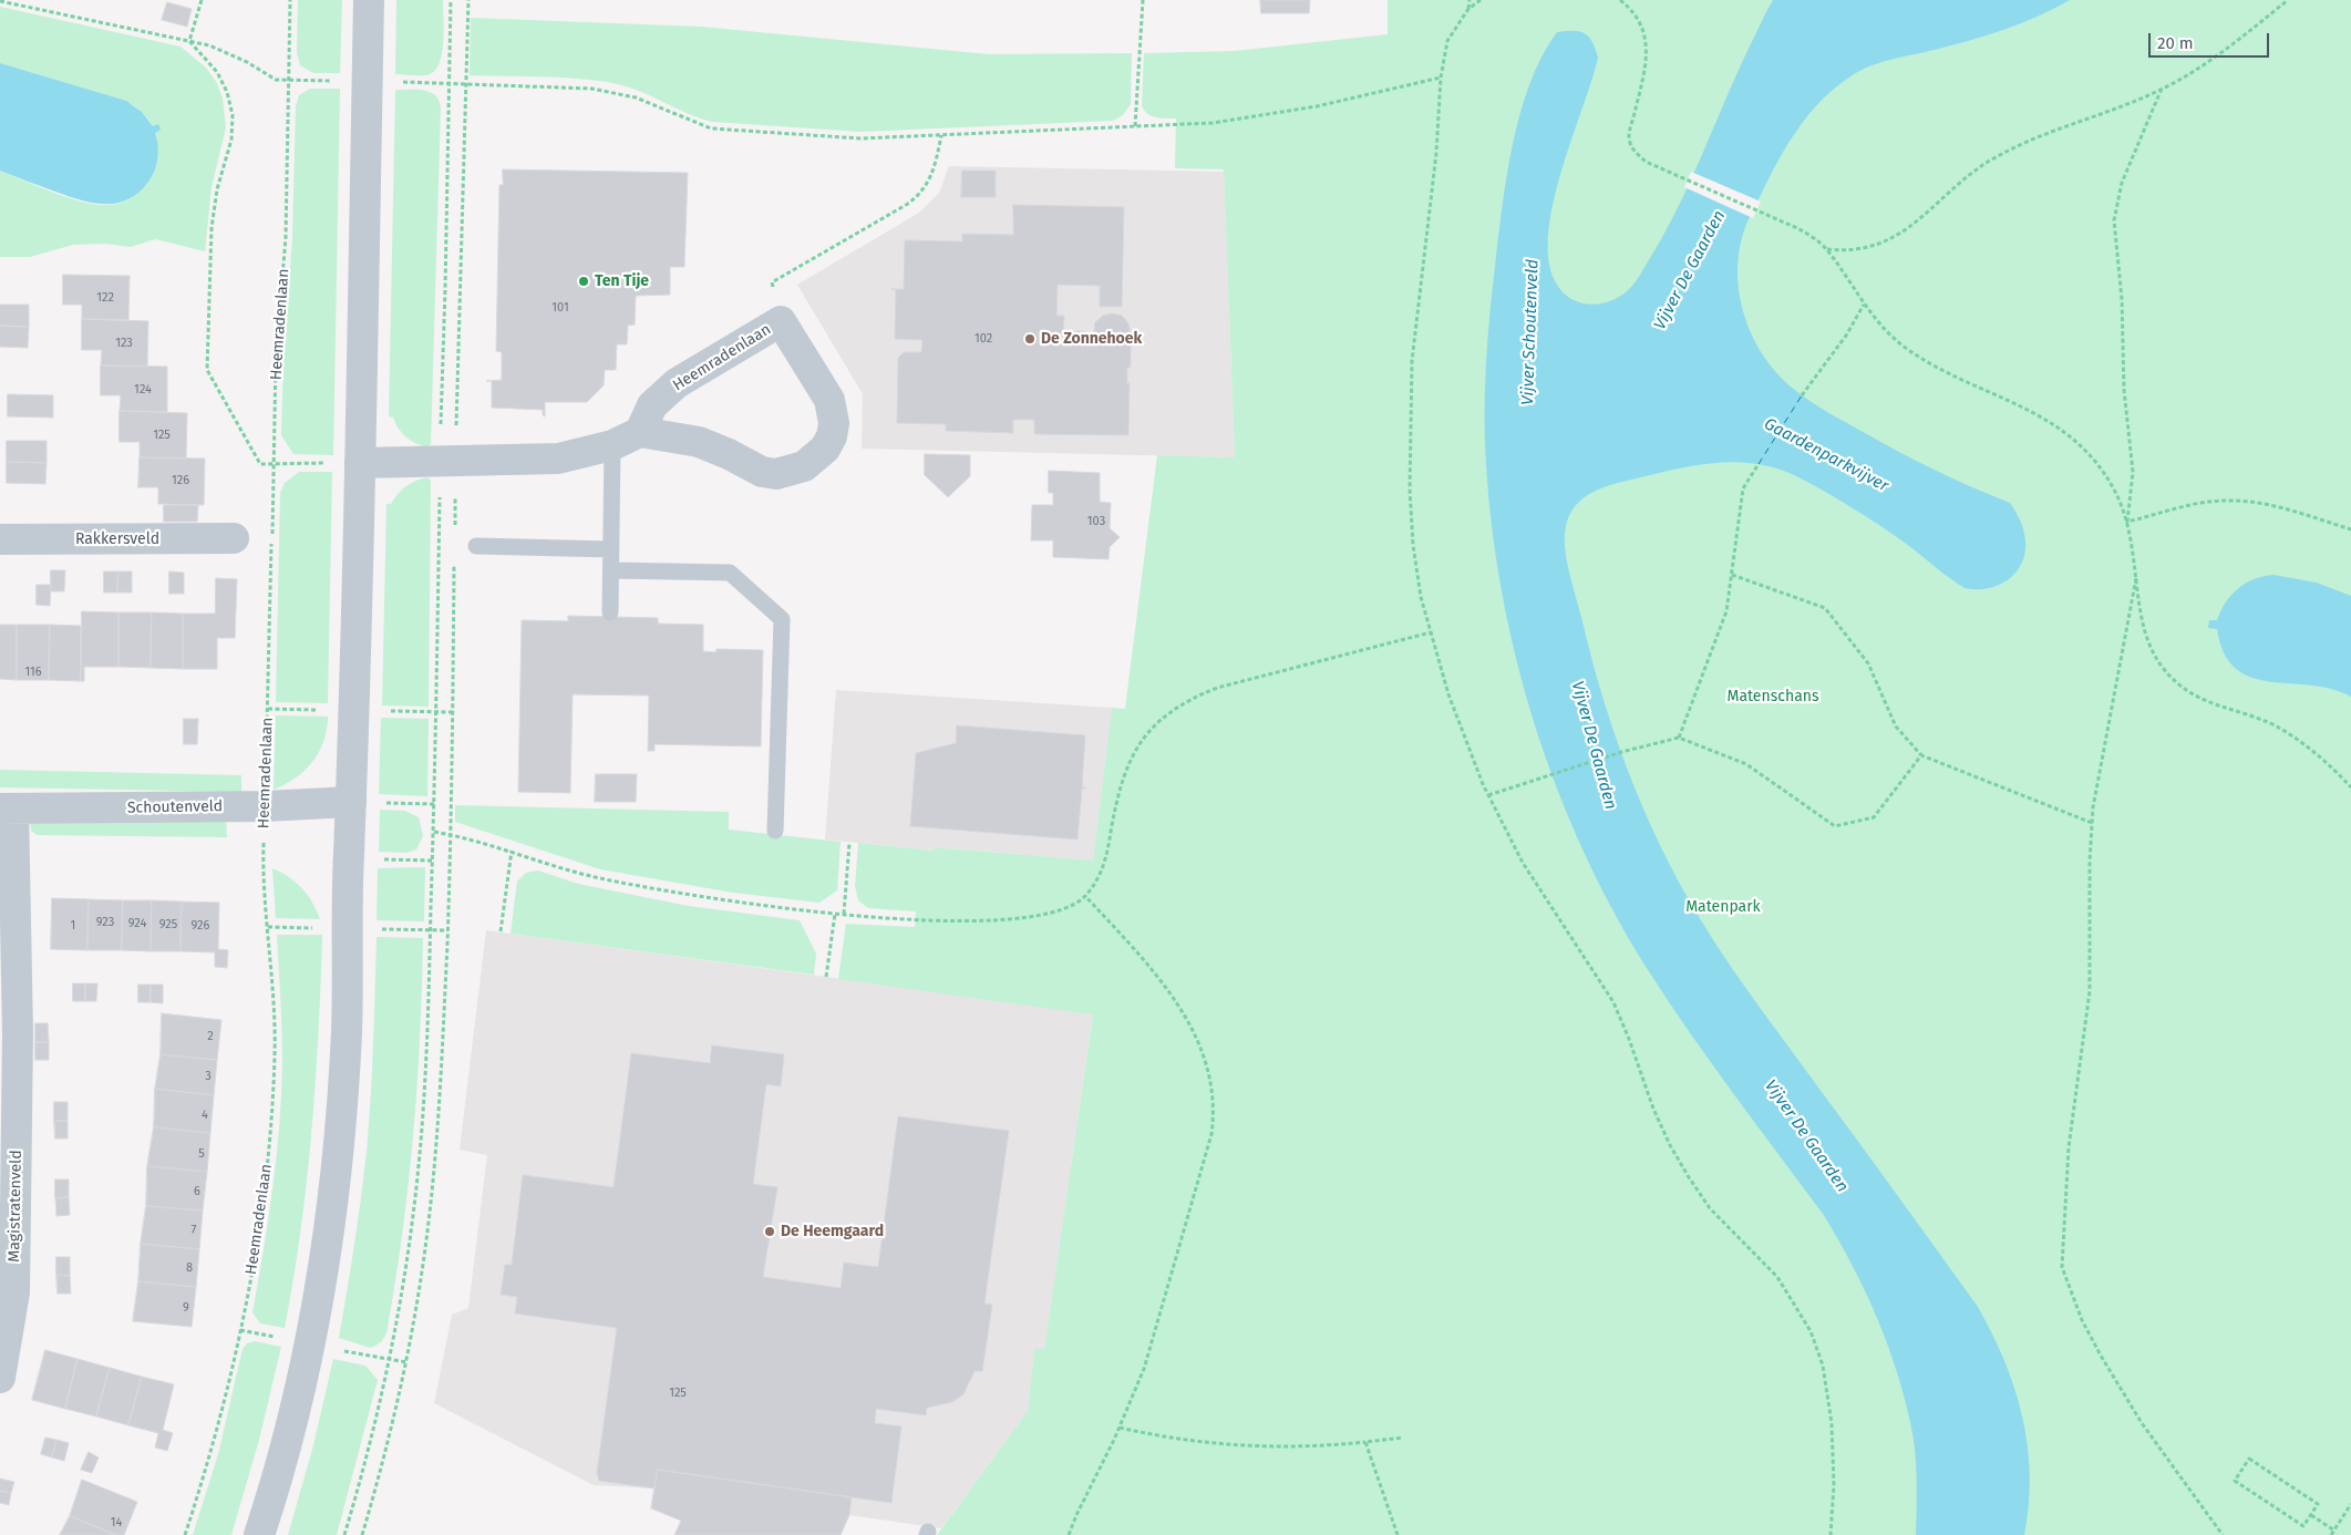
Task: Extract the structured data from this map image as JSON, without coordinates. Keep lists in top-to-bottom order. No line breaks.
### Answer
{"streets":{"street":["Heemradenlaan","Rakkersveld","Schoutenveld","Magistratenveld"]},"crossings":[["Heemradenlaan","Schoutenveld"],["Schoutenveld","Magistratenveld"]],"water":["Vijver De Gaarden","Vijver Schoutenveld","Gaardenparkvijver"],"parks":["Matenschans","Matenpark"],"places":["Ten Tije","De Zonnehoek","De Heemgaard"],"house_numbers":["122","101","102","123","124","125","126","103","116","923","924","925","1","926","2","3","4","5","6","7","8","9","125","14"],"scale_bar":"20 m"}
